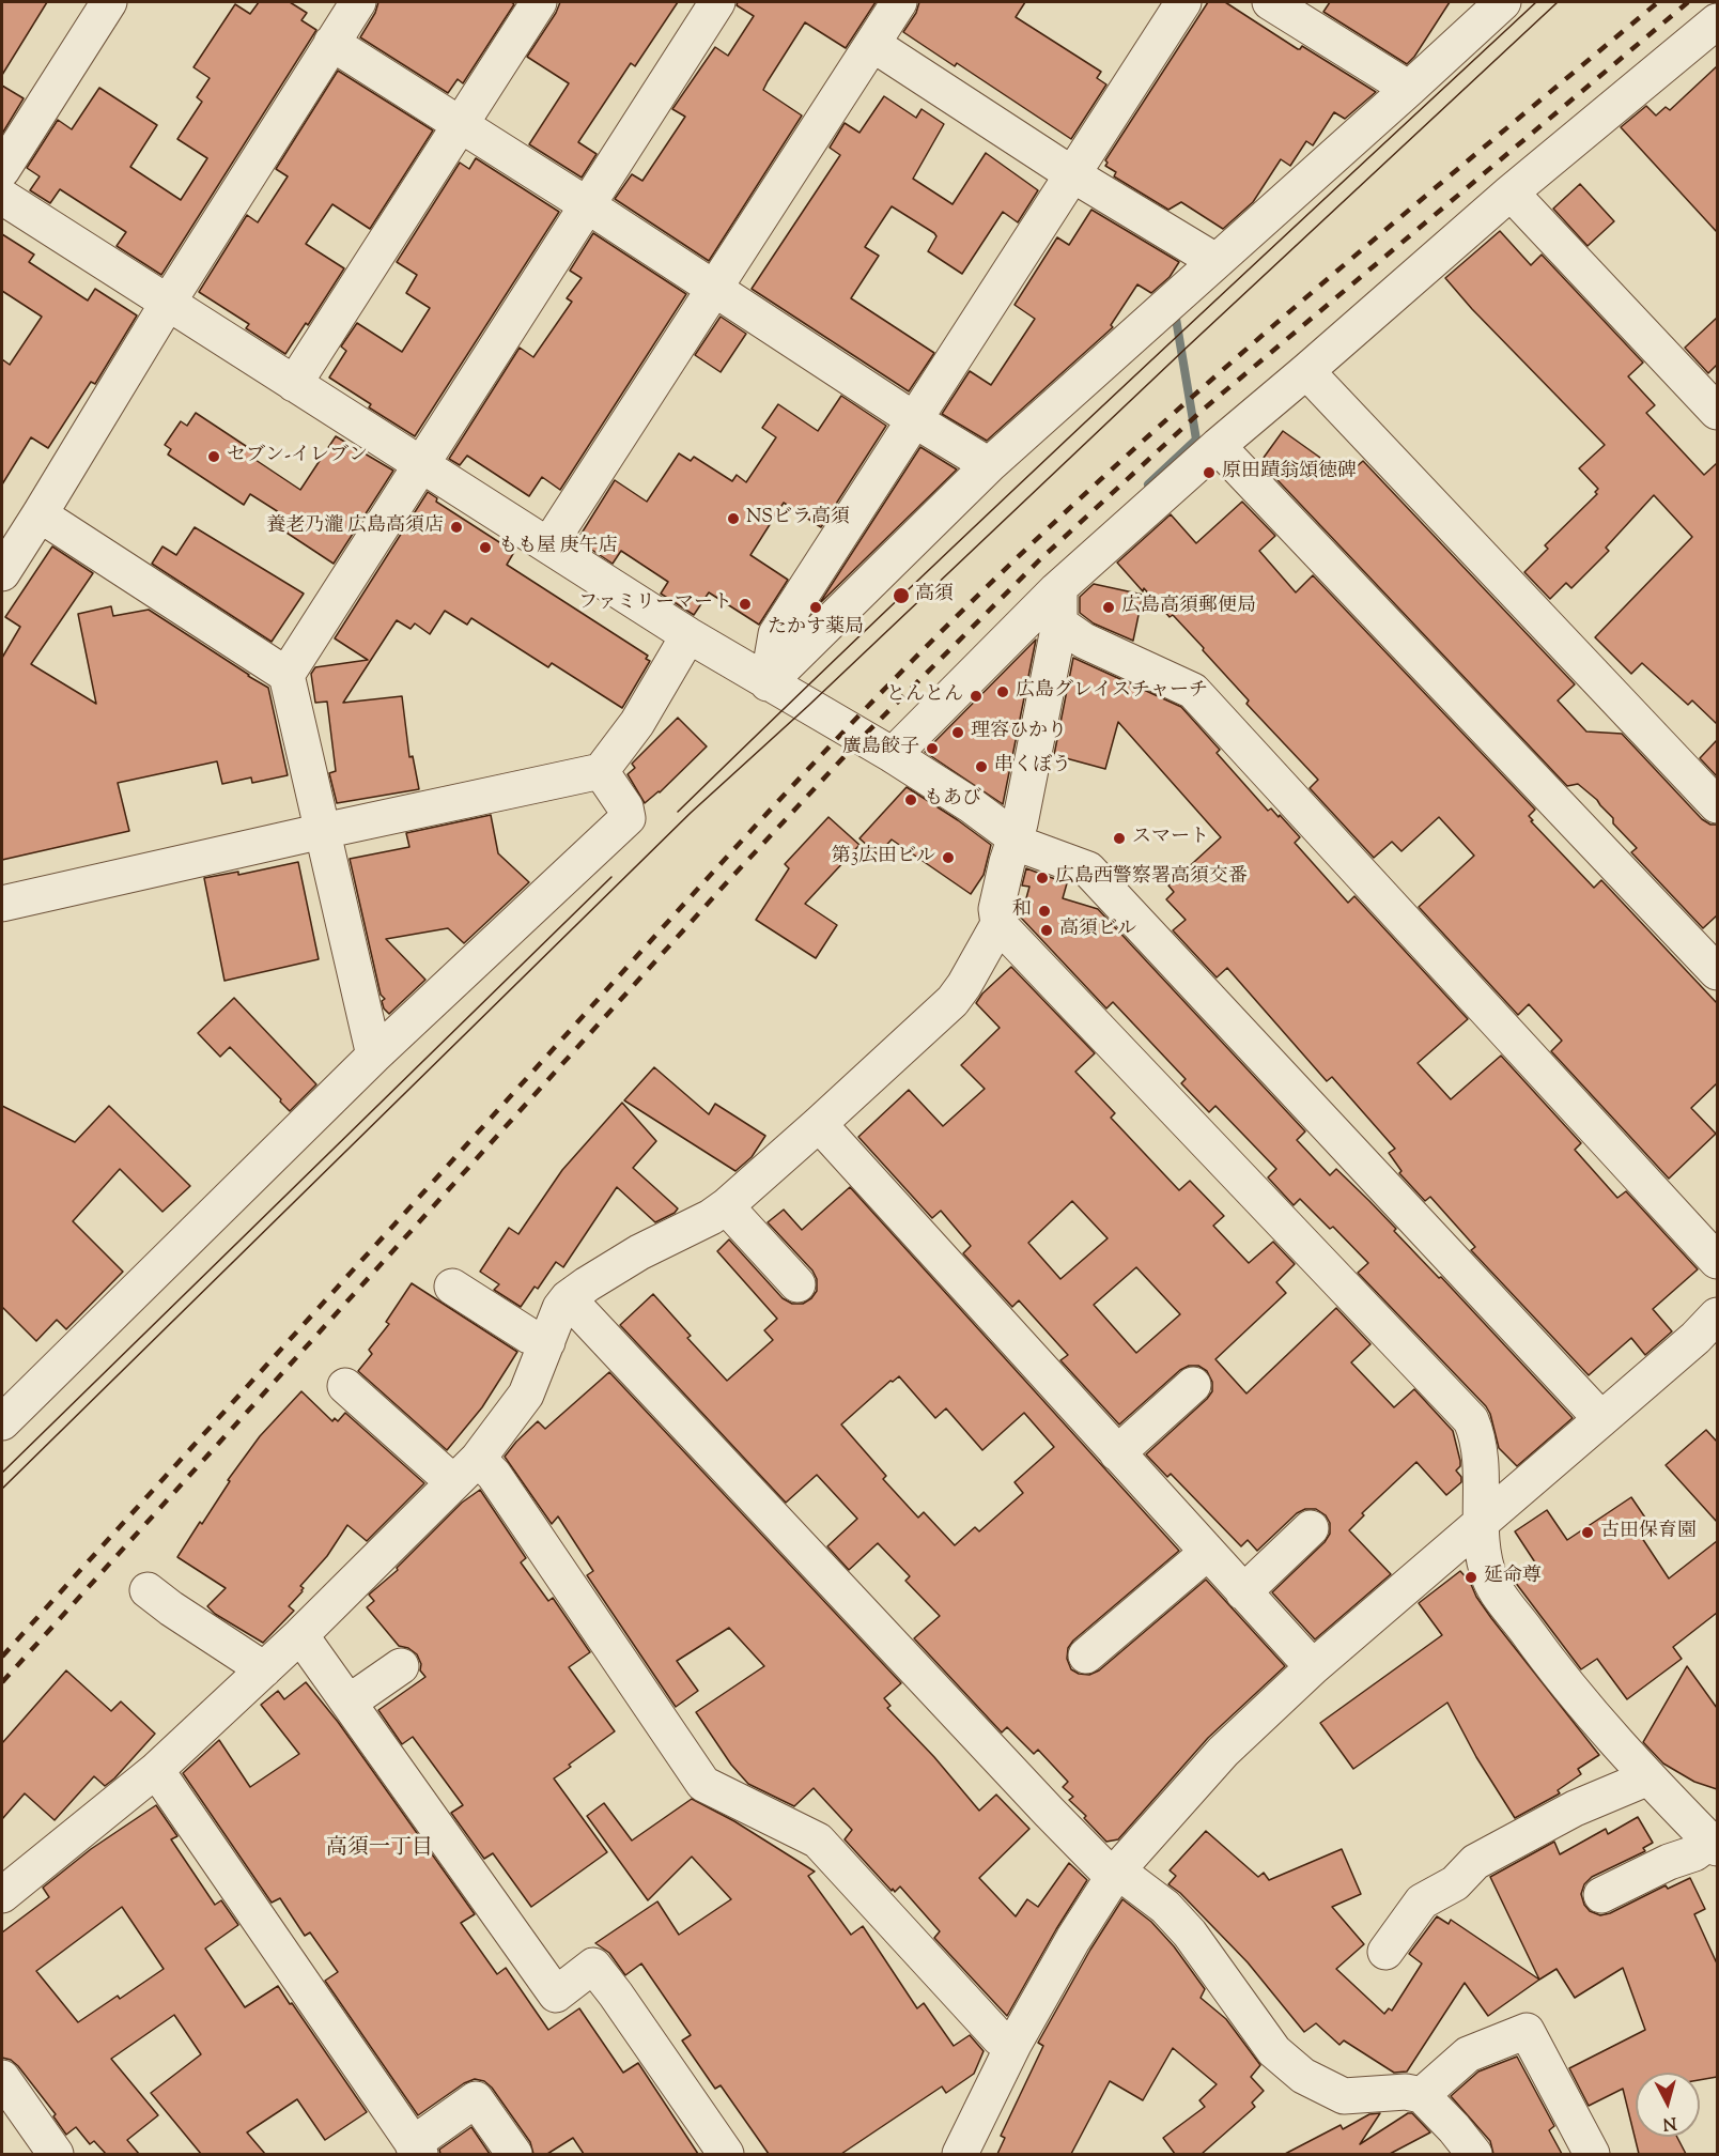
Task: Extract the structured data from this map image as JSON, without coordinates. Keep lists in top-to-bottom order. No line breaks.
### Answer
{"districts":["高須一丁目"],"places":["セブン-イレブン","原田蹟翁頌徳碑","NSビラ高須","養老乃瀧 広島高須店","もも屋 庚午店","高須","ファミリーマート","たかす薬局","広島高須郵便局","広島グレイスチャーチ","とんとん","理容ひかり","廣島餃子","串くぼう","もあび","スマート","第3広田ビル","広島西警察署高須交番","和","高須ビル","古田保育園","延命尊"],"north":"bottom"}
